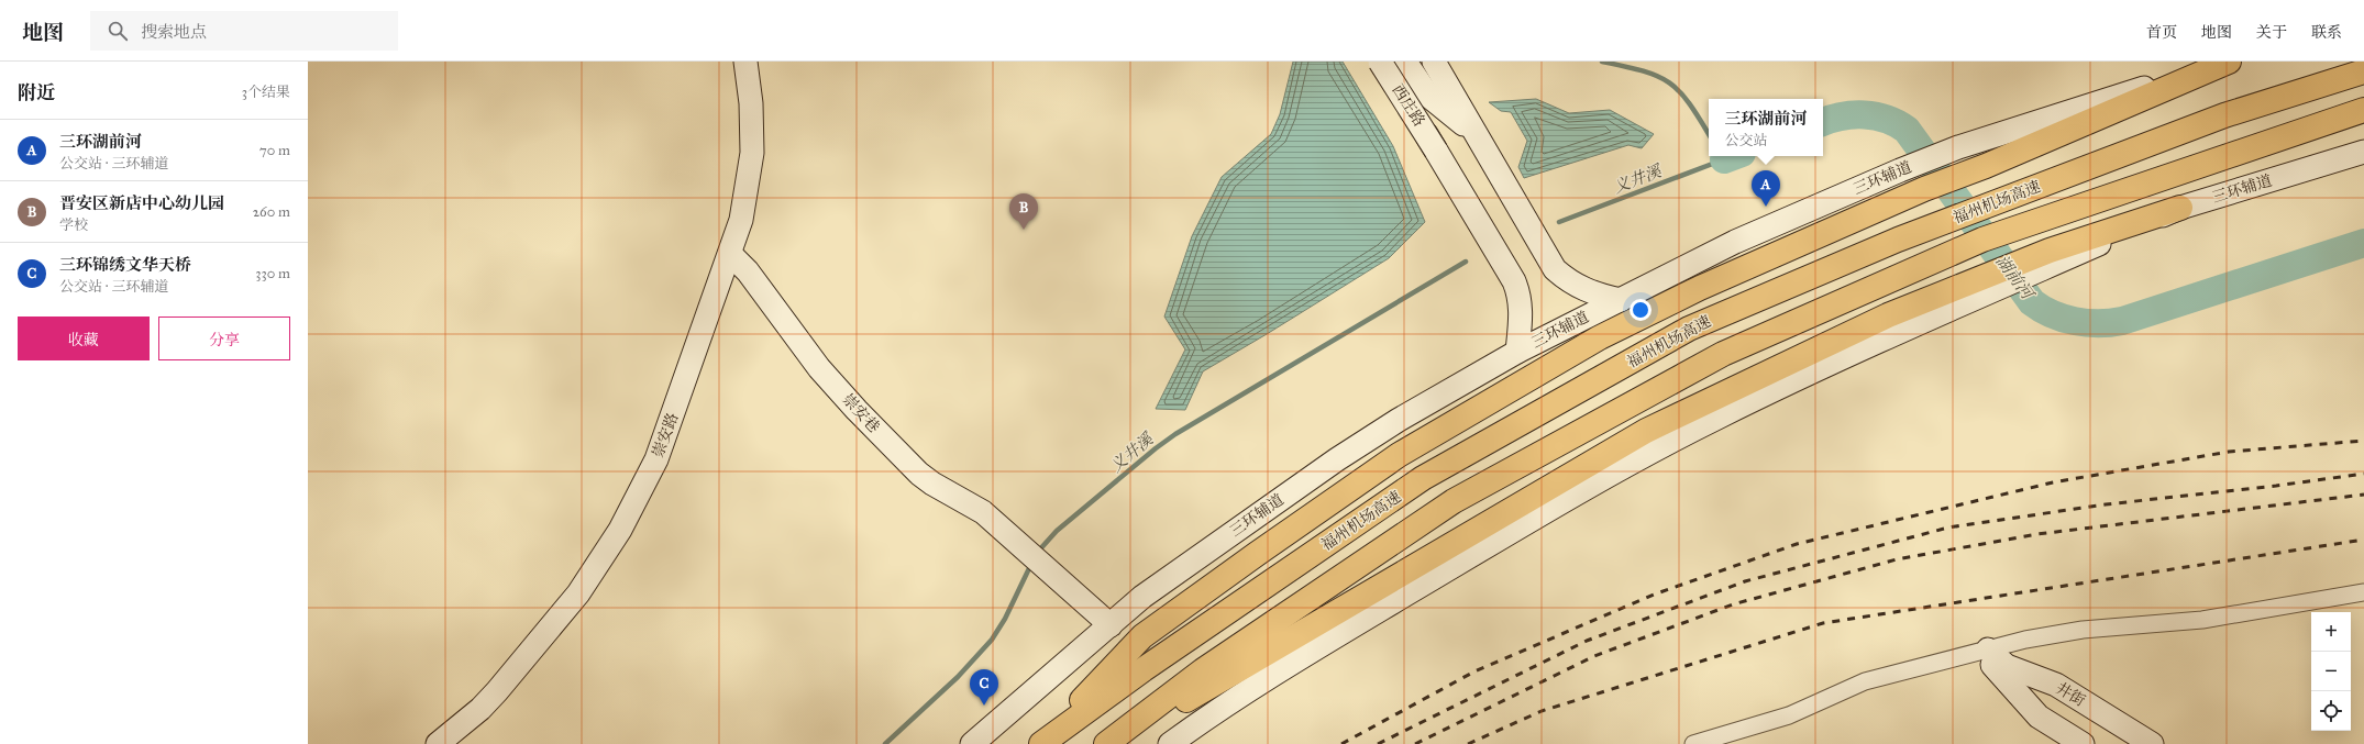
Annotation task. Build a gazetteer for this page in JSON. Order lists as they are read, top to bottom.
{
  "streets": {
    "highway": ["福州机场高速"],
    "main road": [
      "西庄路",
      "三环辅道",
      "崇安巷",
      "崇安路",
      "井街"
    ]
  },
  "crossings": [
    ["西庄路", "三环辅道"],
    ["三环辅道", "崇安巷"],
    ["崇安巷", "崇安路"]
  ],
  "water": ["义井溪", "湖前河"],
  "page": {
    "header": "地图",
    "search": "搜索地点",
    "nav": [
      "首页",
      "地图",
      "关于",
      "联系"
    ],
    "heading": ["附近", "3个结果"],
    "popup": ["三环湖前河", "公交站"],
    "list": [
      {
        "mark": "A",
        "name": "三环湖前河",
        "note": "公交站 · 三环辅道",
        "value": "70 m"
      },
      {
        "mark": "B",
        "name": "晋安区新店中心幼儿园",
        "note": "学校",
        "value": "260 m"
      },
      {
        "mark": "C",
        "name": "三环锦绣文华天桥",
        "note": "公交站 · 三环辅道",
        "value": "330 m"
      }
    ],
    "pins": ["A", "B", "C"],
    "buttons": ["收藏", "分享"],
    "map_buttons": ["+", "−"]
  }
}
